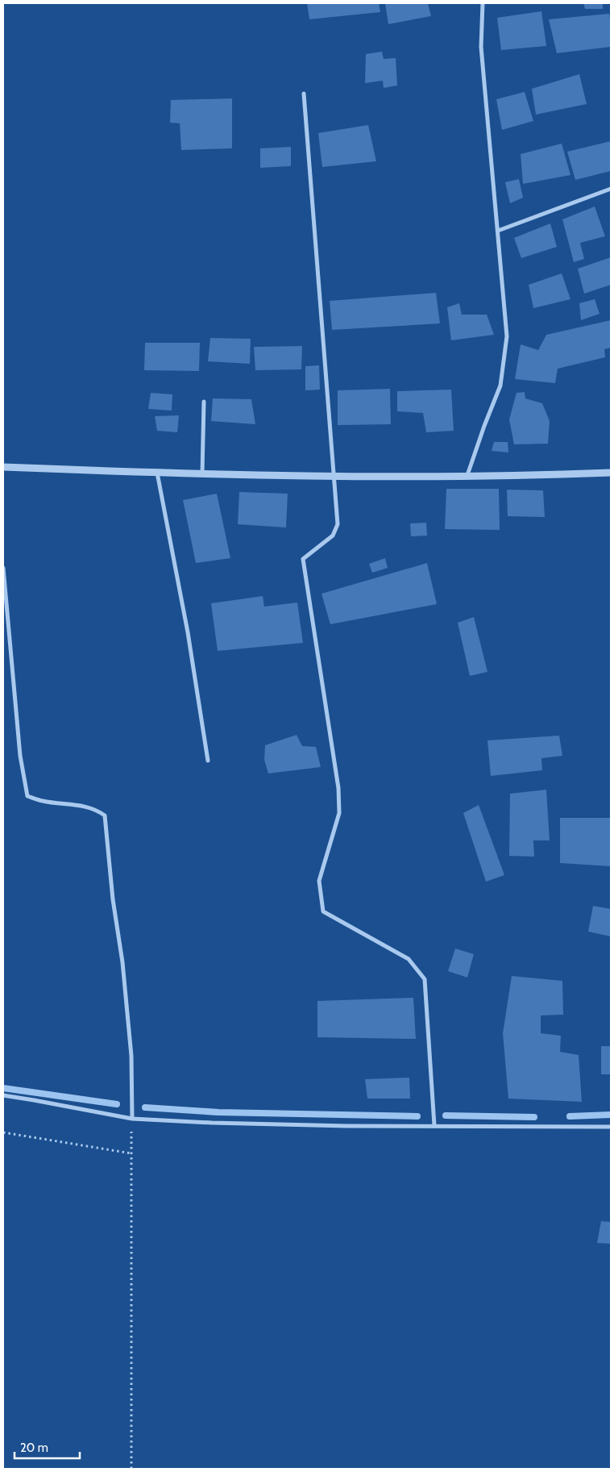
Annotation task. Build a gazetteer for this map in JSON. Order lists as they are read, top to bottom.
{
  "scale_bar": "20 m"
}
